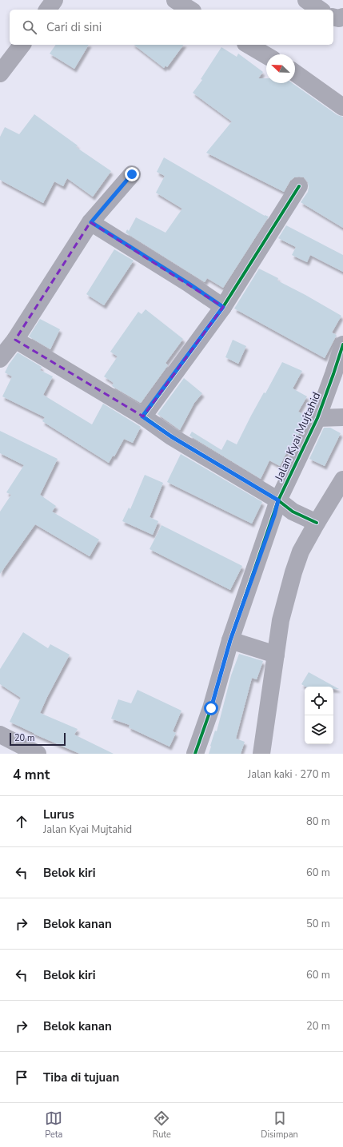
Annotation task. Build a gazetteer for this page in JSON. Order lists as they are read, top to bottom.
{
  "streets": {
    "street": ["Jalan Kyai Mujtahid"]
  },
  "scale_bar": "20 m",
  "north": "top left",
  "page": {
    "search": "Cari di sini",
    "scale": "20 m",
    "heading": ["4 mnt", "Jalan kaki · 270 m"],
    "list": [
      ["Lurus", "Jalan Kyai Mujtahid", "80 m"],
      ["Belok kiri", "60 m"],
      ["Belok kanan", "50 m"],
      ["Belok kiri", "60 m"],
      ["Belok kanan", "20 m"],
      "Tiba di tujuan"
    ],
    "nav": ["Peta", "Rute", "Disimpan"]
  }
}
